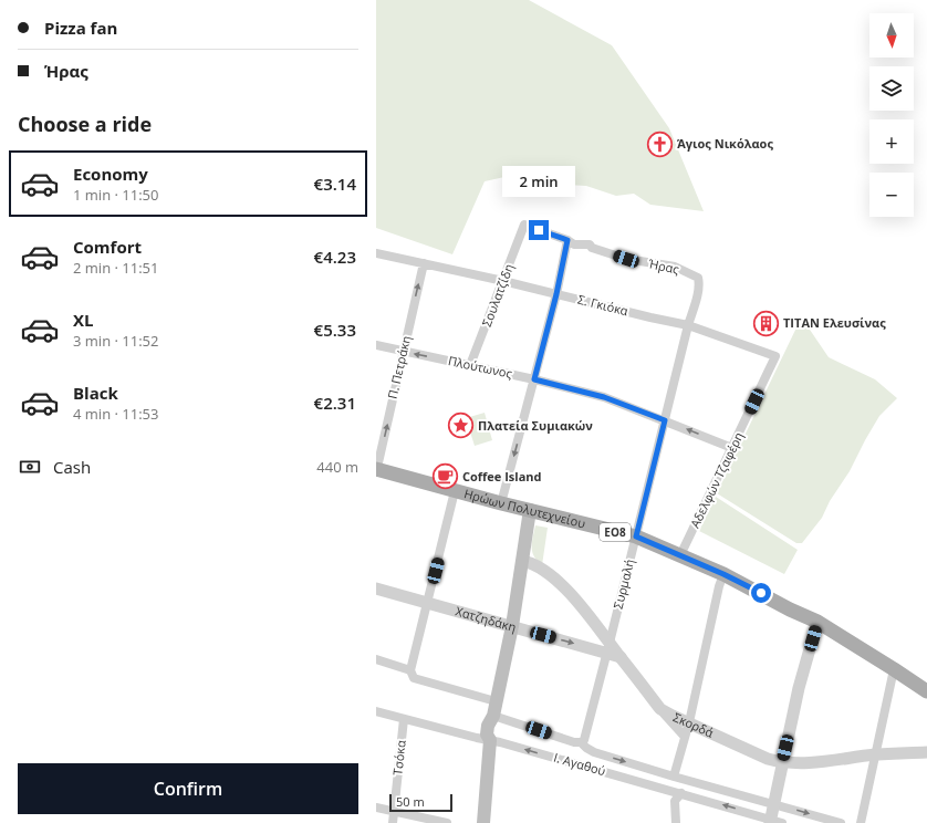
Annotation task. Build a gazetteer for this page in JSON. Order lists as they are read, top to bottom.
{
  "streets": {
    "main road": ["Ηρώων Πολυτεχνείου", "ΕΟ8"],
    "street": [
      "Ήρας",
      "Σουλατζίδη",
      "Σ. Γκιόκα",
      "Π. Πετράκη",
      "Πλούτωνος",
      "Αδελφών Τζαφέρη",
      "Συρμαλή",
      "Χατζηδάκη",
      "Σκορδά",
      "Τσόκα",
      "Ι. Αγαθού"
    ]
  },
  "crossings": [
    ["Ήρας", "Σουλατζίδη"],
    ["Ήρας", "Συρμαλή"],
    ["Σουλατζίδη", "Σ. Γκιόκα"],
    ["Σουλατζίδη", "Πλούτωνος"],
    ["Σ. Γκιόκα", "Π. Πετράκη"],
    ["Σ. Γκιόκα", "Αδελφών Τζαφέρη"],
    ["Σ. Γκιόκα", "Συρμαλή"],
    ["Π. Πετράκη", "Πλούτωνος"],
    ["Π. Πετράκη", "Ηρώων Πολυτεχνείου"],
    ["Πλούτωνος", "Αδελφών Τζαφέρη"],
    ["Πλούτωνος", "Συρμαλή"],
    ["Αδελφών Τζαφέρη", "Ηρώων Πολυτεχνείου"],
    ["Ηρώων Πολυτεχνείου", "Συρμαλή"],
    ["Συρμαλή", "Χατζηδάκη"],
    ["Συρμαλή", "Σκορδά"],
    ["Χατζηδάκη", "Σκορδά"],
    ["Τσόκα", "Ι. Αγαθού"]
  ],
  "one_way": ["Π. Πετράκη", "Πλούτωνος"],
  "places": {
    "church": ["Άγιος Νικόλαος"],
    "building": ["TITAN Ελευσίνας"],
    "place": ["Πλατεία Συμιακών"],
    "cafe": ["Coffee Island"]
  },
  "scale_bar": "50 m",
  "north": "bottom",
  "page": {
    "banner": ["Pizza fan", "Ήρας"],
    "map_buttons": ["+", "−"],
    "heading": "Choose a ride",
    "list": [
      {
        "name": "Economy",
        "note": "1 min · 11:50",
        "value": "€3.14"
      },
      {
        "name": "Comfort",
        "note": "2 min · 11:51",
        "value": "€4.23"
      },
      {
        "name": "XL",
        "note": "3 min · 11:52",
        "value": "€5.33"
      },
      {
        "name": "Black",
        "note": "4 min · 11:53",
        "value": "€2.31"
      }
    ],
    "bubble": "2 min",
    "pay": ["Cash", "440 m"],
    "buttons": "Confirm",
    "scale": "50 m"
  }
}
